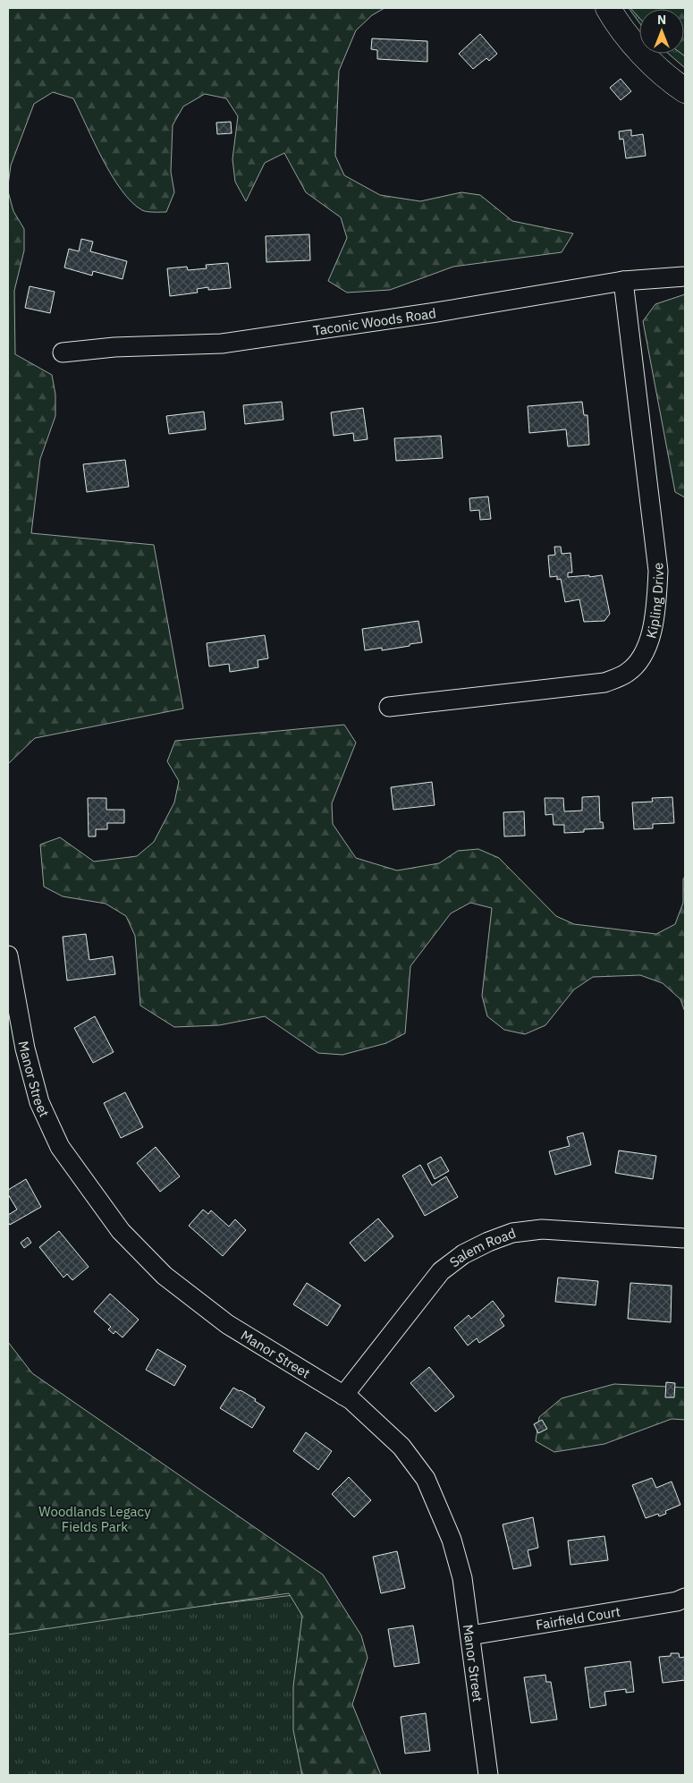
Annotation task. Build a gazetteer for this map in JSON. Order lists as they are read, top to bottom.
{
  "streets": {
    "street": [
      "Taconic Woods Road",
      "Kipling Drive",
      "Manor Street",
      "Salem Road",
      "Fairfield Court"
    ]
  },
  "crossings": [
    ["Taconic Woods Road", "Kipling Drive"],
    ["Manor Street", "Salem Road"],
    ["Manor Street", "Fairfield Court"]
  ],
  "parks": ["Woodlands Legacy Fields Park"],
  "north": "top"
}
